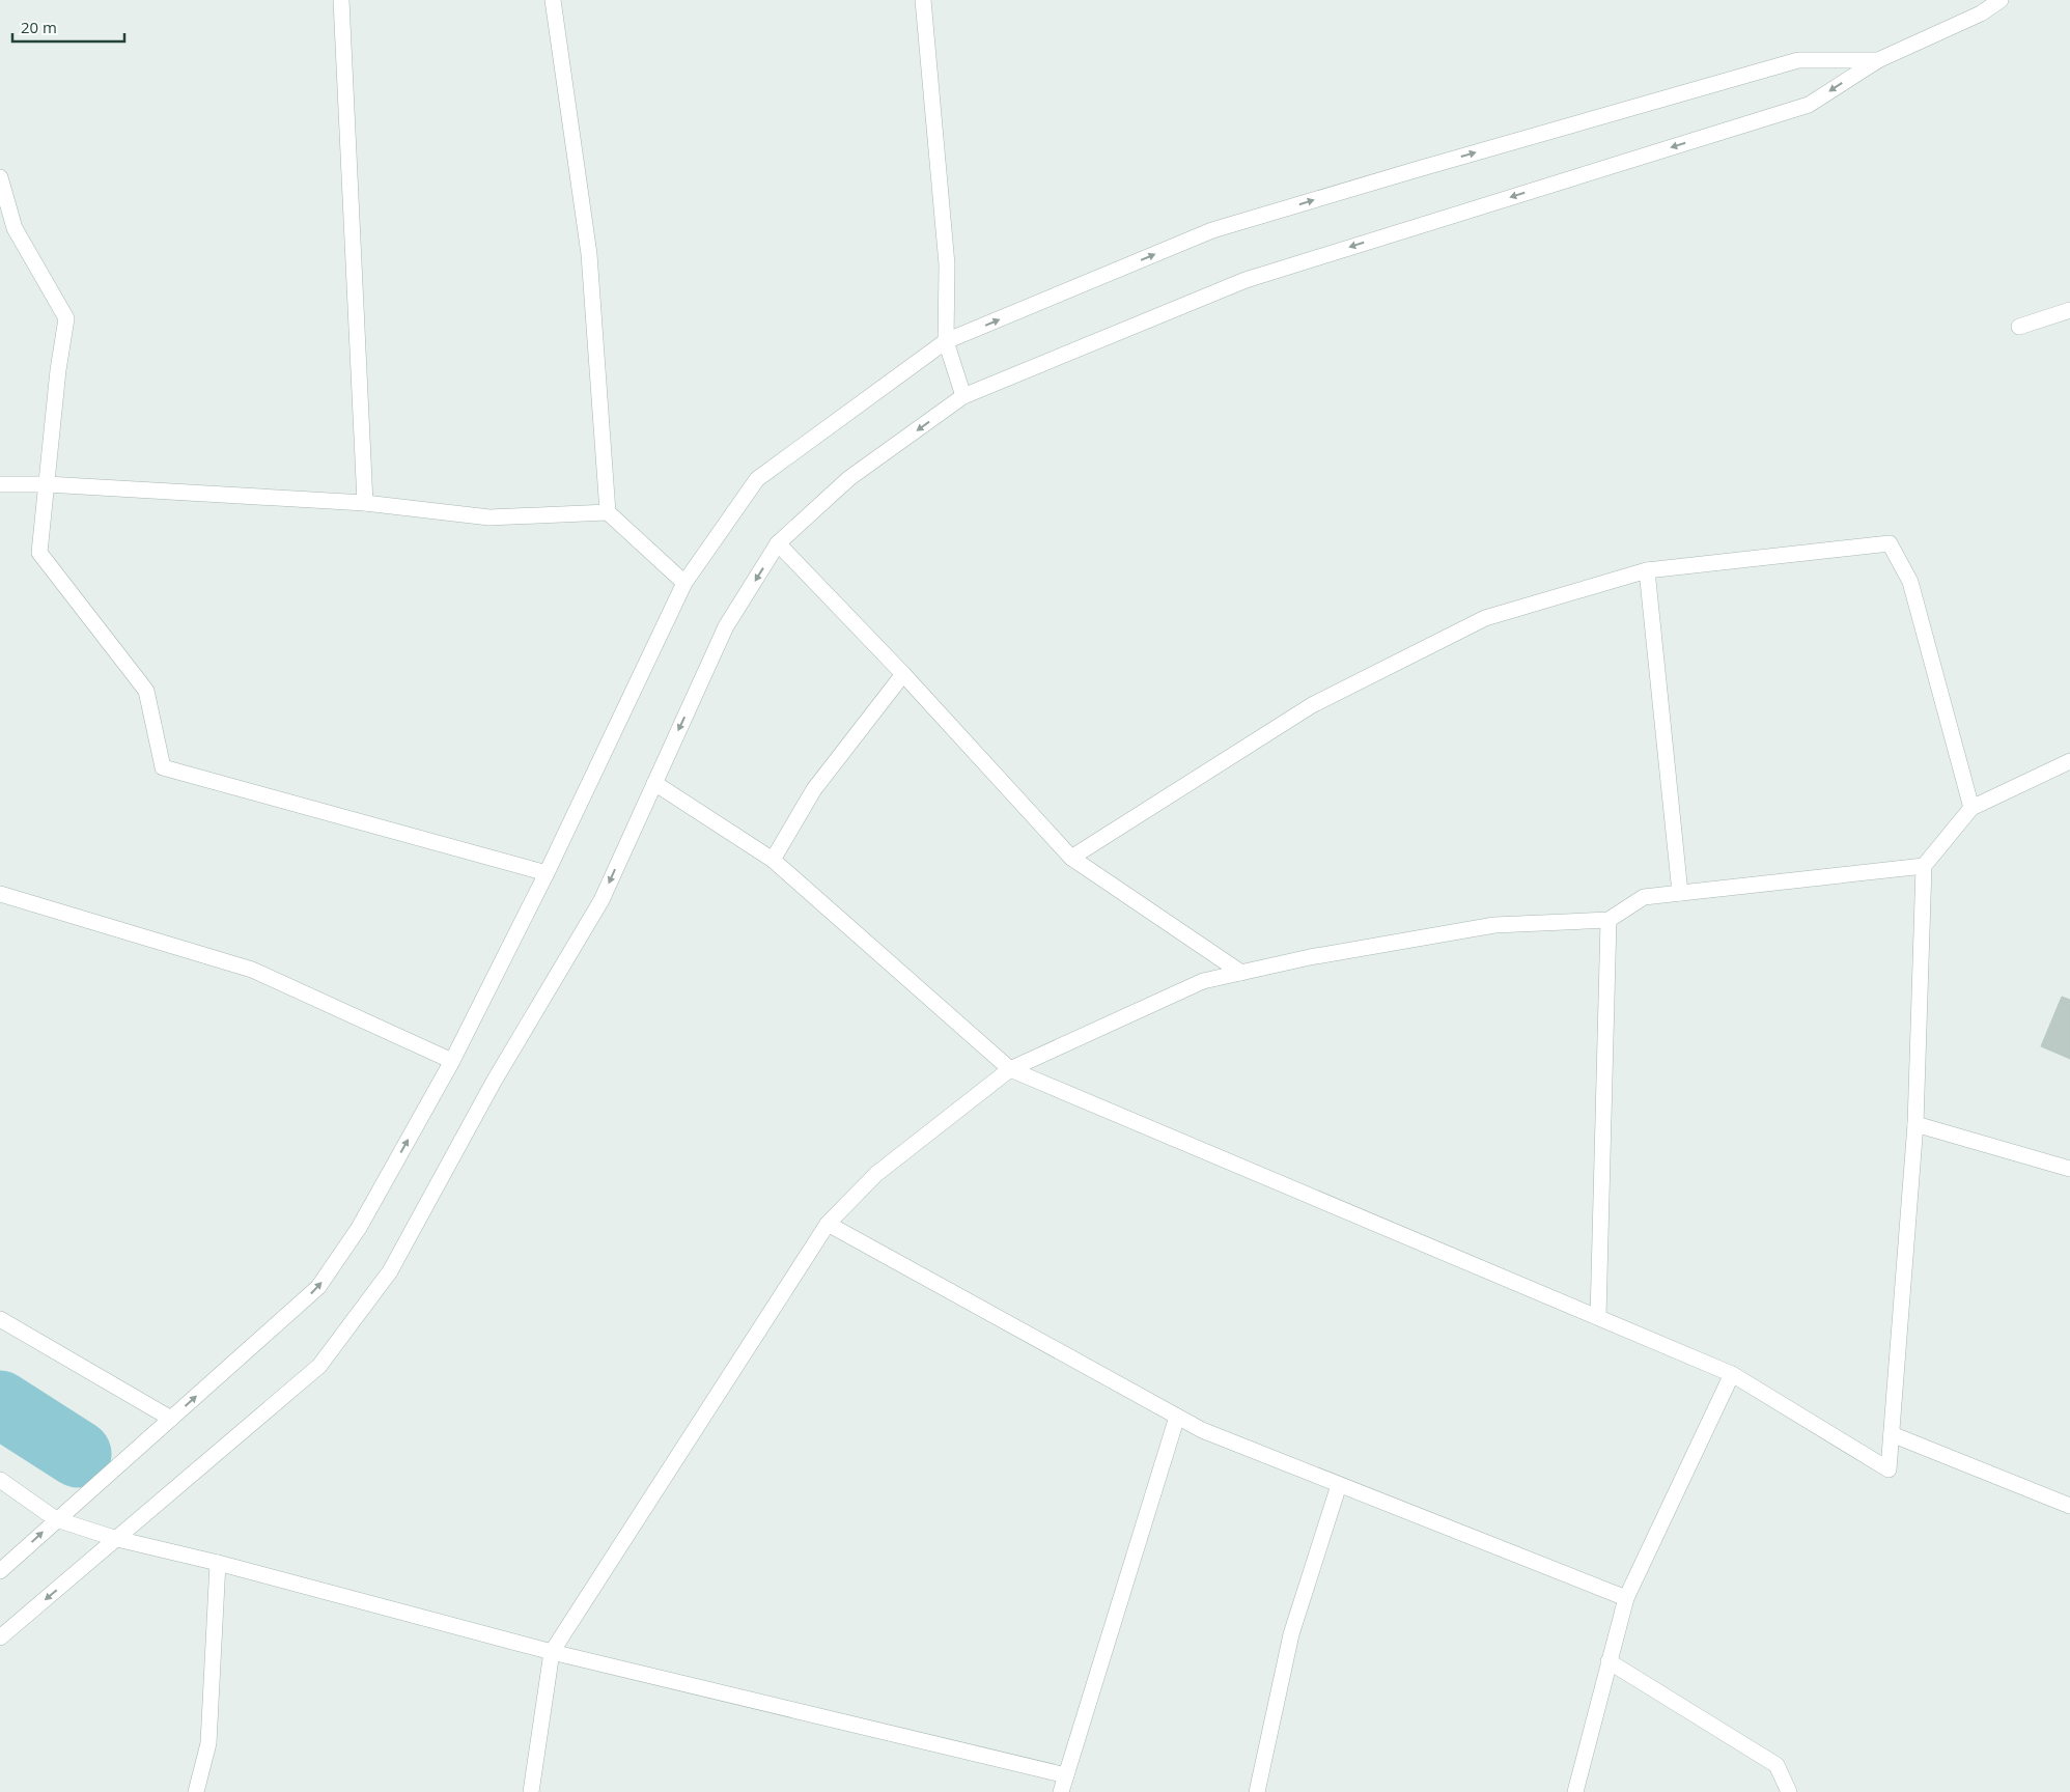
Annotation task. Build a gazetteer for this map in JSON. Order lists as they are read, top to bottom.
{
  "scale_bar": "20 m"
}
